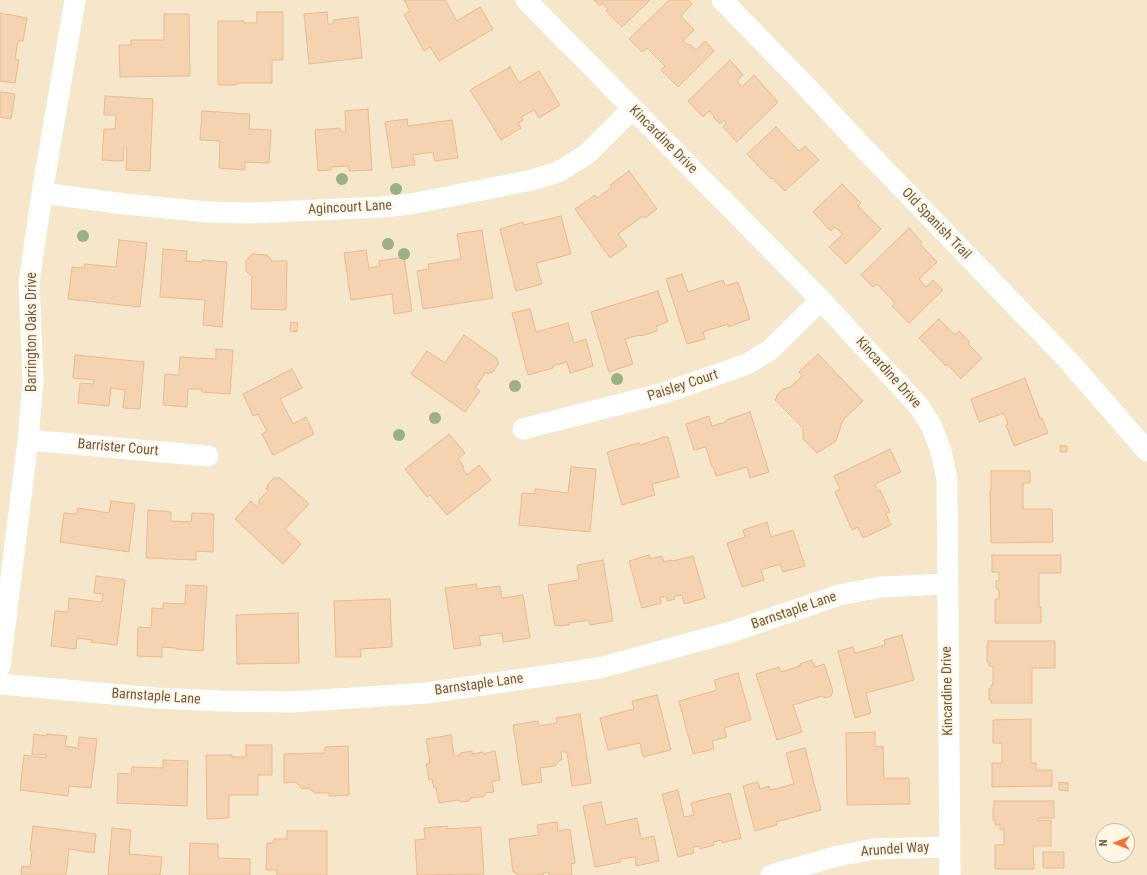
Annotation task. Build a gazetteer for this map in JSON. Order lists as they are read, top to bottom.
{
  "streets": {
    "street": [
      "Kincardine Drive",
      "Agincourt Lane",
      "Old Spanish Trail",
      "Barrington Oaks Drive",
      "Paisley Court",
      "Barrister Court",
      "Barnstaple Lane",
      "Arundel Way"
    ]
  },
  "crossings": [
    ["Kincardine Drive", "Agincourt Lane"],
    ["Kincardine Drive", "Paisley Court"],
    ["Kincardine Drive", "Barnstaple Lane"],
    ["Kincardine Drive", "Arundel Way"],
    ["Agincourt Lane", "Barrington Oaks Drive"],
    ["Barrington Oaks Drive", "Barrister Court"]
  ],
  "north": "left"
}
